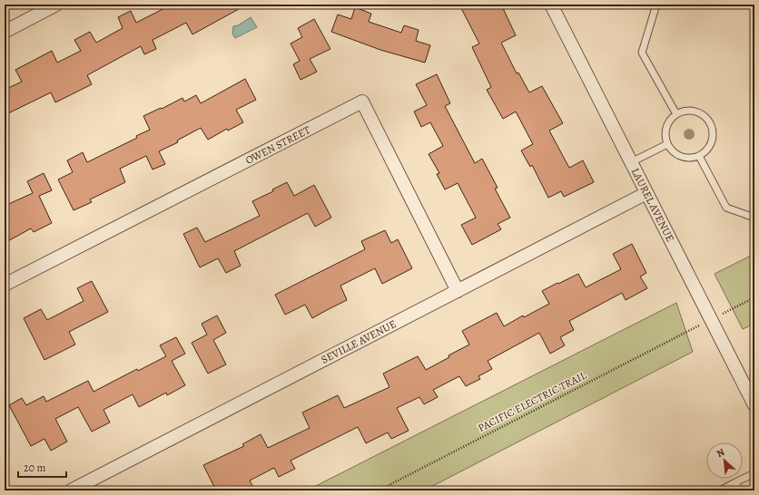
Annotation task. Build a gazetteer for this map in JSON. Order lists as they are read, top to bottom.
{
  "streets": {
    "street": ["OWEN STREET", "LAUREL AVENUE", "SEVILLE AVENUE"],
    "path": ["PACIFIC ELECTRIC TRAIL"]
  },
  "crossings": [
    ["OWEN STREET", "SEVILLE AVENUE"],
    ["LAUREL AVENUE", "SEVILLE AVENUE"]
  ],
  "scale_bar": "20 m",
  "north": "top left"
}
